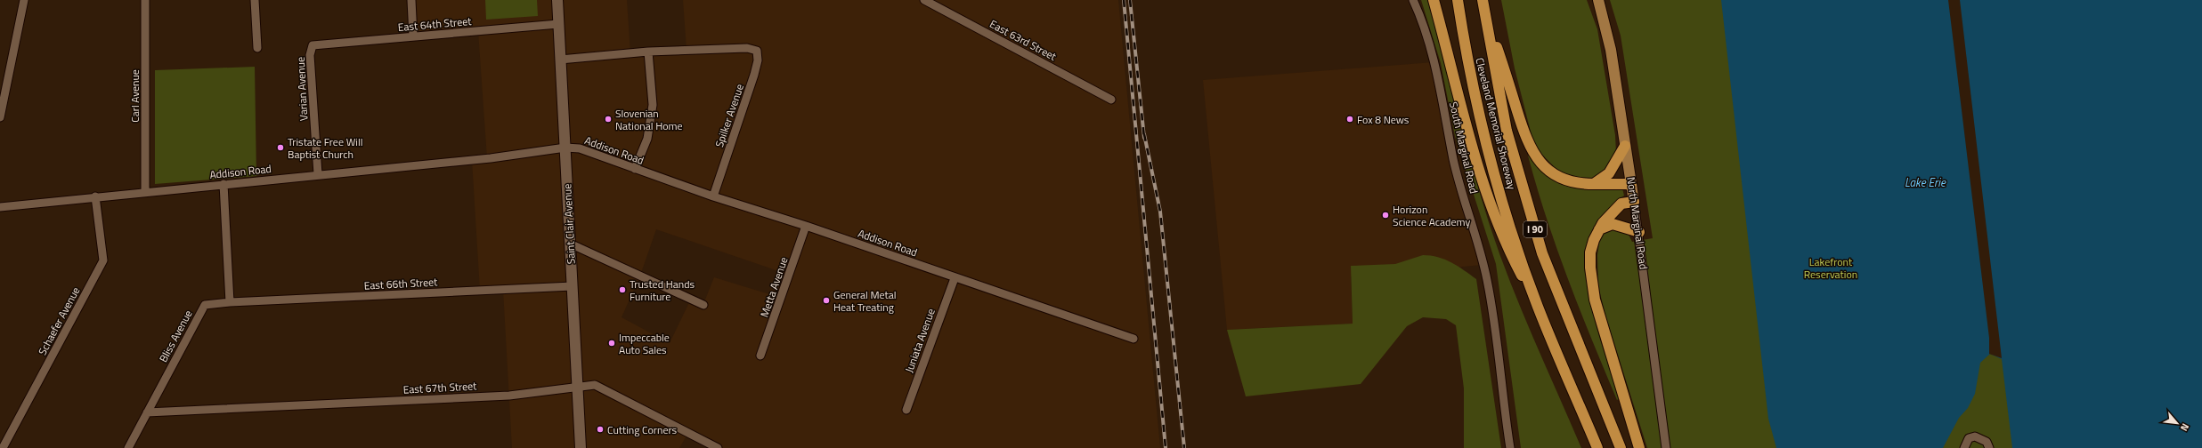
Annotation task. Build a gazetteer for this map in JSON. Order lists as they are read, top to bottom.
{
  "streets": {
    "highway": ["Cleveland Memorial Shoreway", "I 90"],
    "main road": ["North Marginal Road", "Saint Clair Avenue"],
    "street": [
      "East 64th Street",
      "East 63rd Street",
      "Varian Avenue",
      "Carl Avenue",
      "Spilker Avenue",
      "South Marginal Road",
      "Addison Road",
      "East 66th Street",
      "Metta Avenue",
      "Schaefer Avenue",
      "Bliss Avenue",
      "Juniata Avenue",
      "East 67th Street"
    ]
  },
  "crossings": [
    ["East 64th Street", "Varian Avenue"],
    ["East 64th Street", "Saint Clair Avenue"],
    ["Varian Avenue", "Addison Road"],
    ["Carl Avenue", "Addison Road"],
    ["Spilker Avenue", "Addison Road"],
    ["Addison Road", "Saint Clair Avenue"],
    ["Addison Road", "Metta Avenue"],
    ["Addison Road", "Schaefer Avenue"],
    ["Addison Road", "Juniata Avenue"],
    ["Saint Clair Avenue", "East 66th Street"],
    ["Saint Clair Avenue", "East 67th Street"],
    ["East 66th Street", "Bliss Avenue"],
    ["Bliss Avenue", "East 67th Street"]
  ],
  "water": ["Lake Erie"],
  "parks": ["Lakefront Reservation"],
  "places": [
    "Slovenian National Home",
    "Fox 8 News",
    "Tristate Free Will Baptist Church",
    "Horizon Science Academy",
    "Trusted Hands Furniture",
    "General Metal Heat Treating",
    "Impeccable Auto Sales",
    "Cutting Corners"
  ],
  "north": "bottom right"
}
